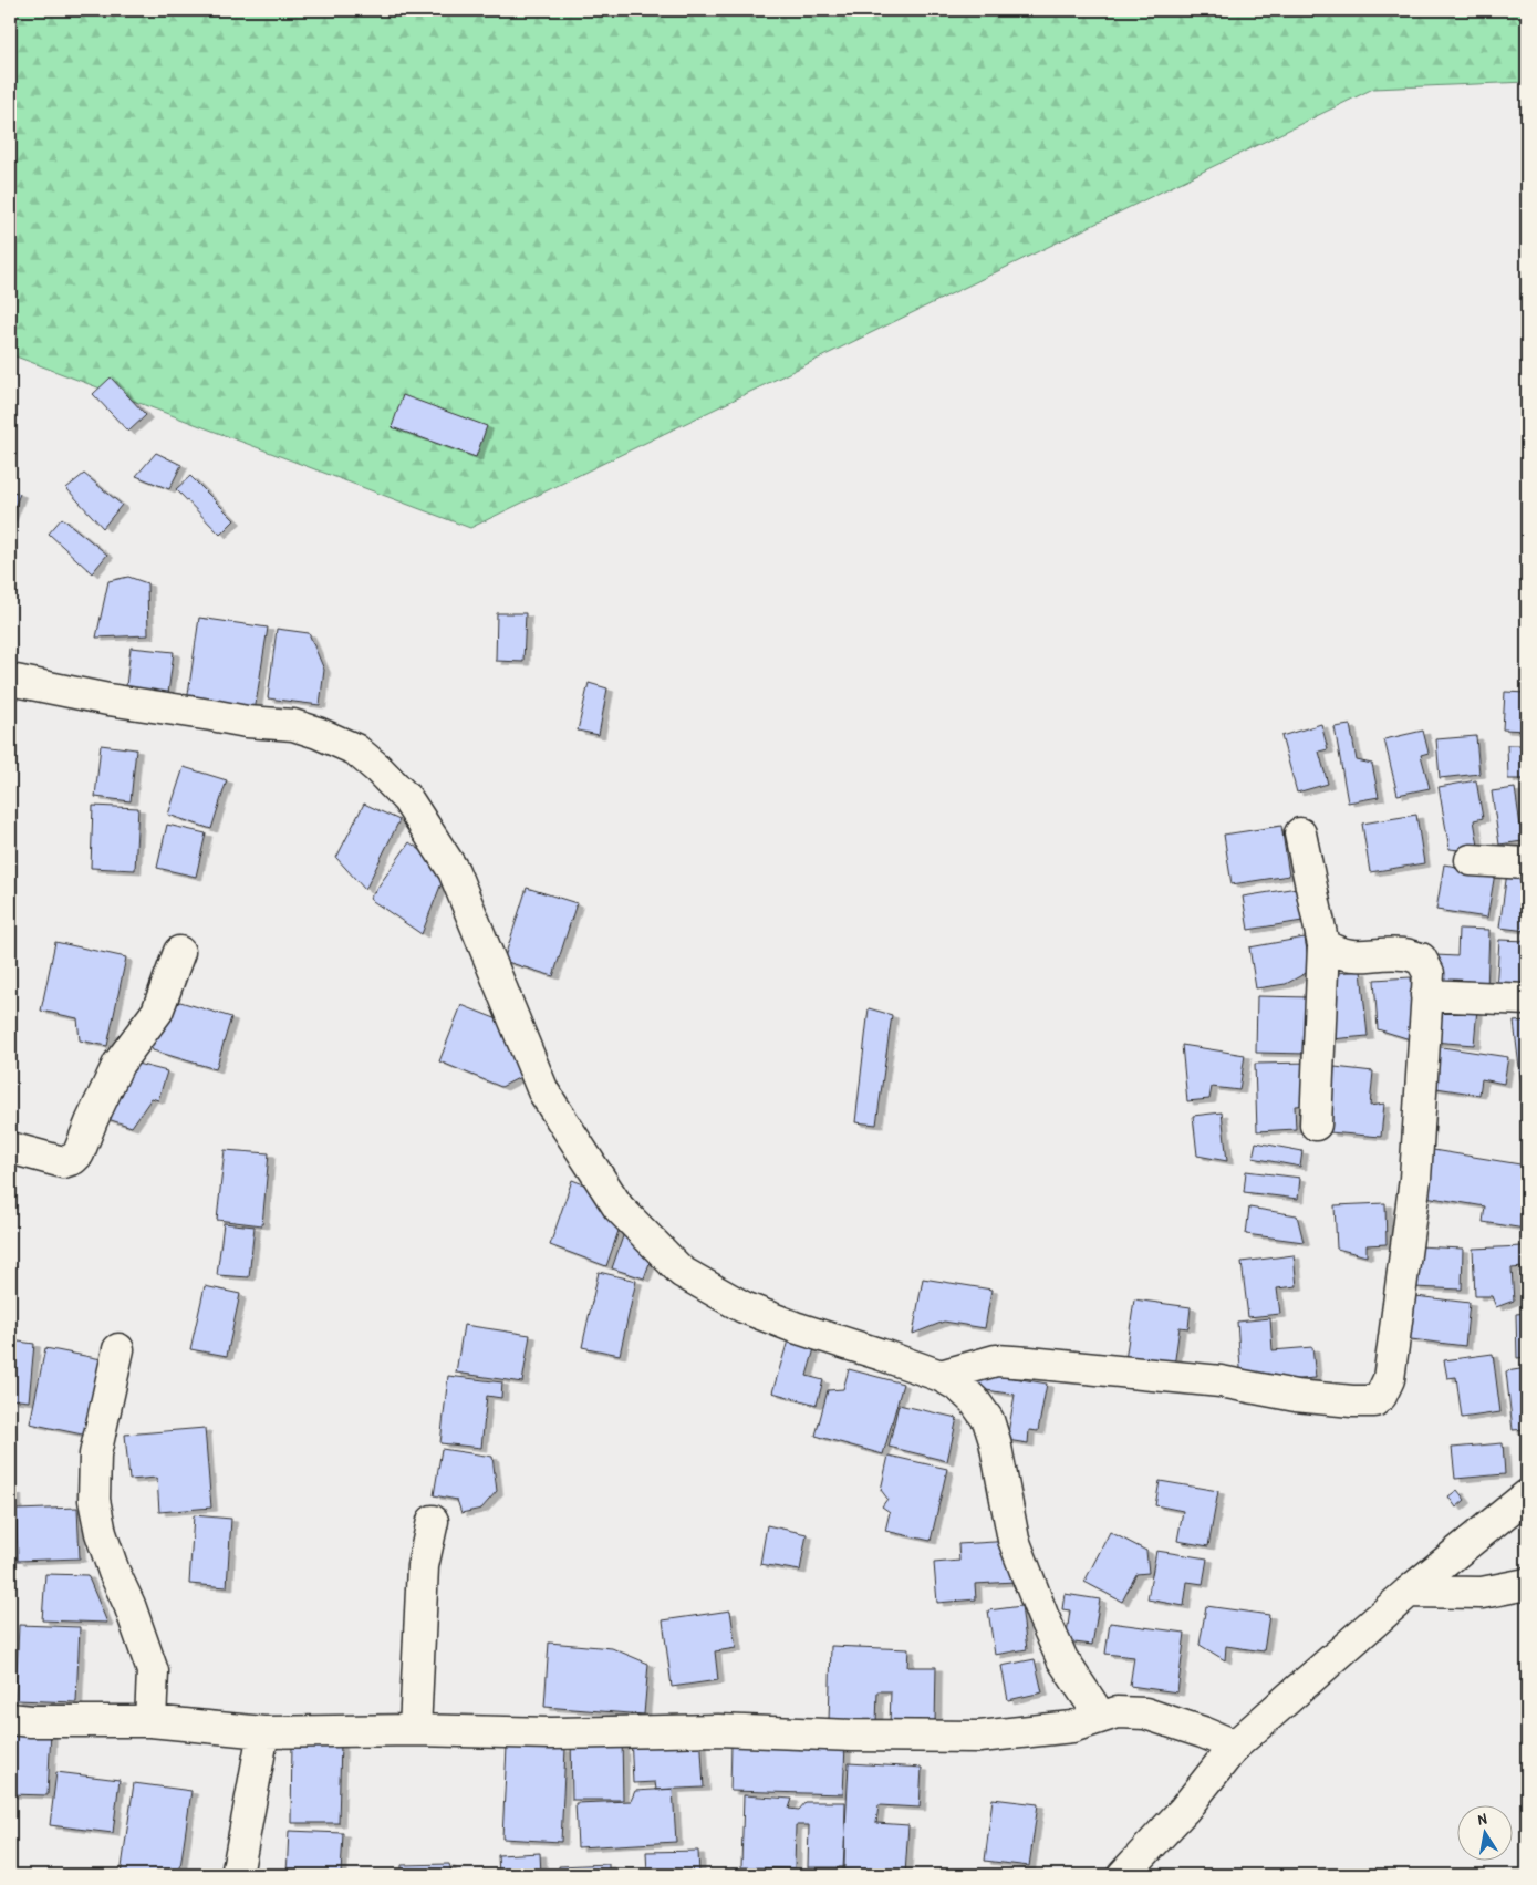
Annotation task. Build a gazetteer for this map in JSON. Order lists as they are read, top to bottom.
{
  "north": "top"
}
